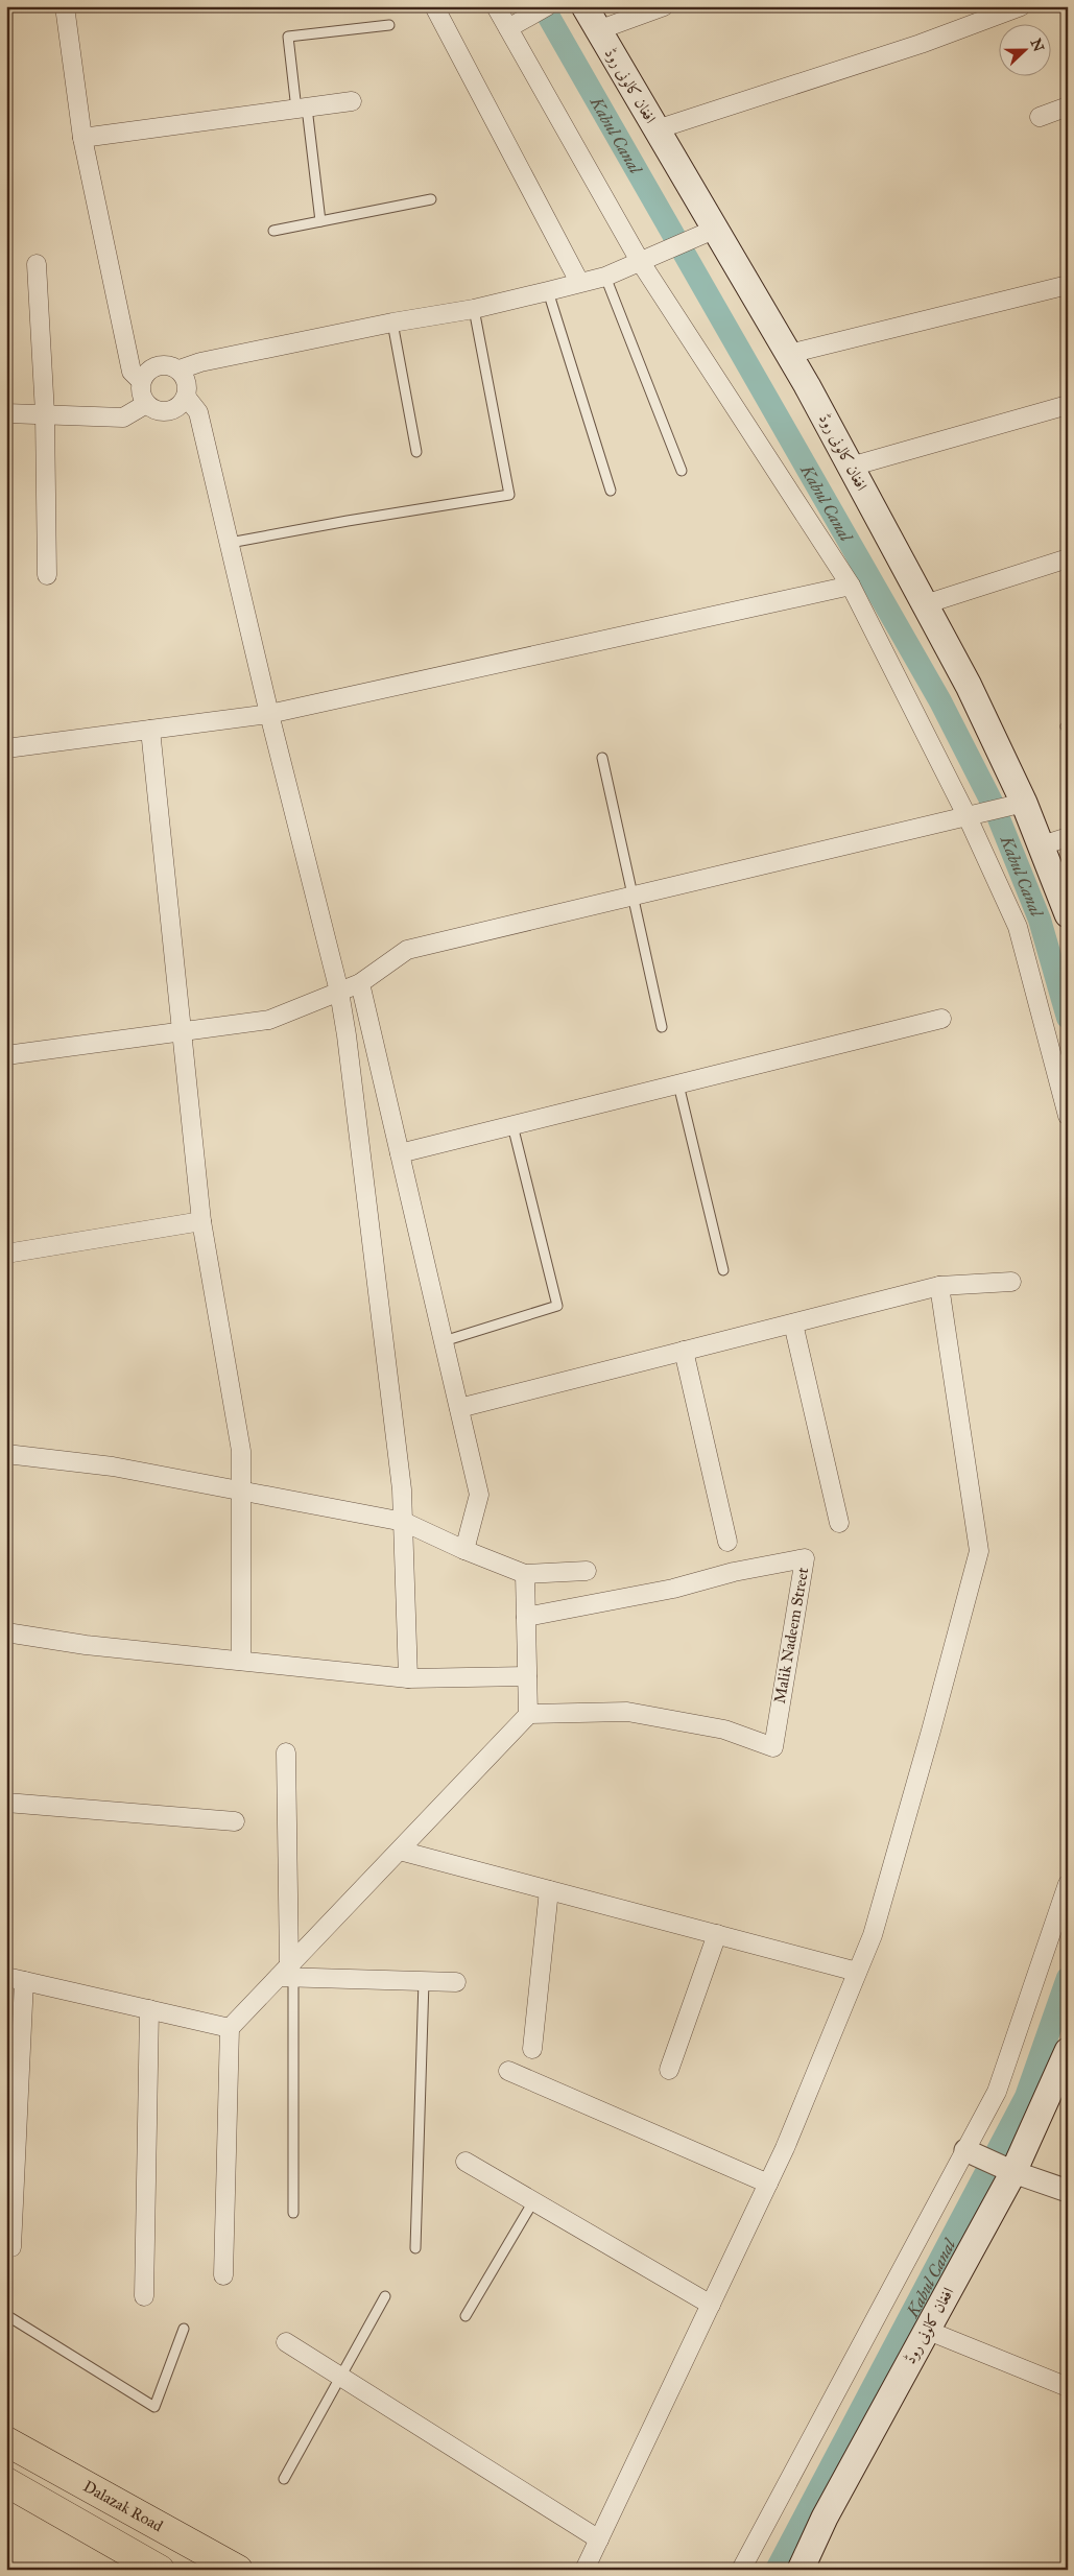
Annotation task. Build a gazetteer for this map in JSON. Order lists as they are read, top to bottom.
{
  "streets": {
    "main road": ["افغان کالونی روڈ", "Dalazak Road"],
    "street": ["Malik Nadeem Street"]
  },
  "water": ["Kabul Canal"],
  "north": "right"
}
